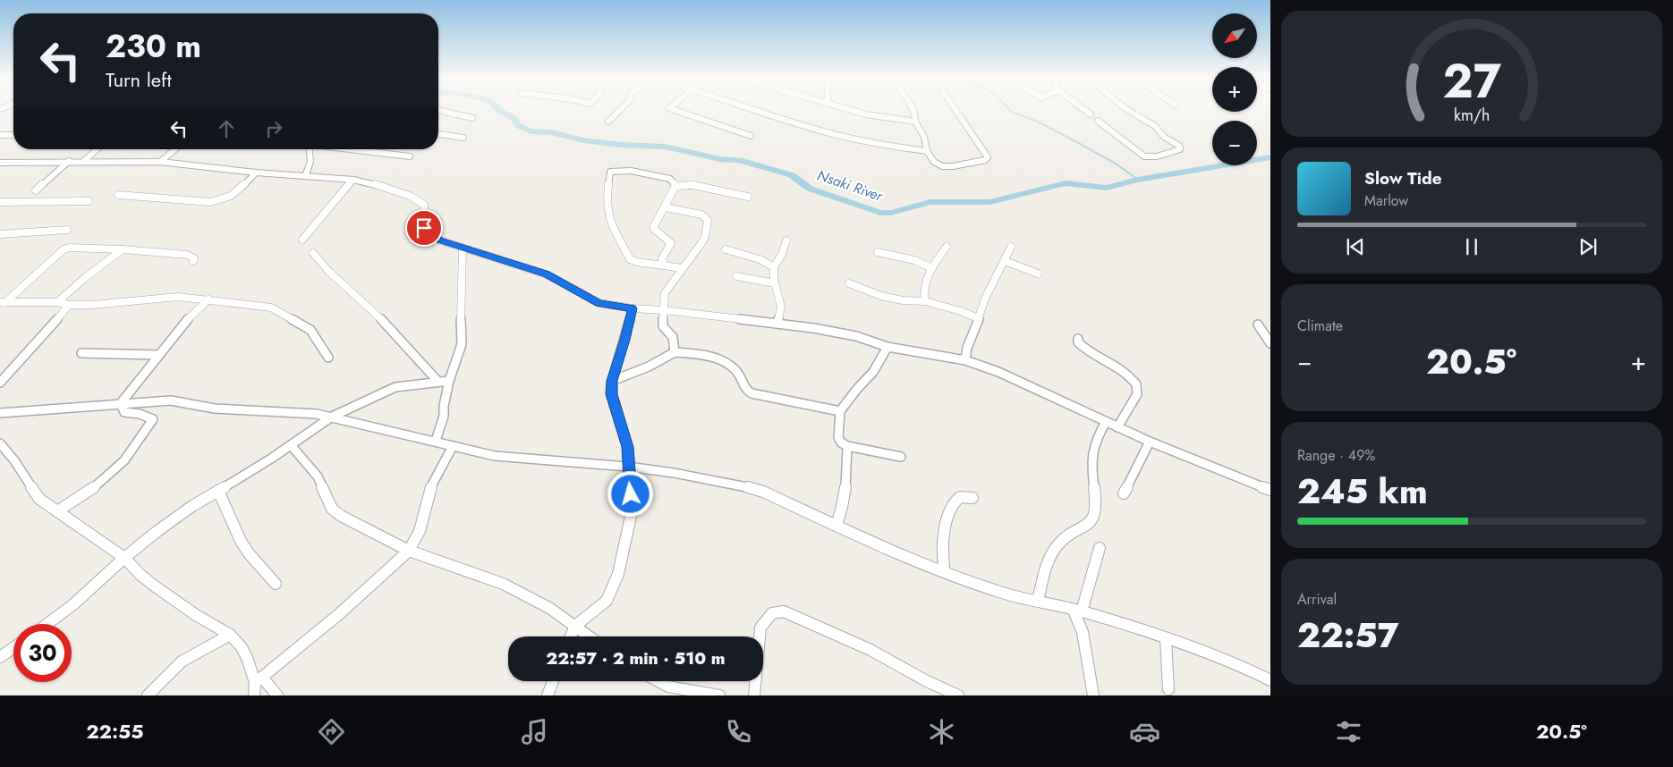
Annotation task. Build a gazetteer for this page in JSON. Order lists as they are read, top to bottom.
{
  "water": ["Nsaki River"],
  "north": "bottom left",
  "page": {
    "map_buttons": ["+", "−"],
    "turn": ["230 m", "Turn left"],
    "song": ["Slow Tide", "Marlow"],
    "tile": [
      "Climate",
      ["Range · 49%", "245 km"],
      ["Arrival", "22:57"]
    ],
    "heat": ["−", "20.5°", "+"],
    "limit": "30",
    "trip": "22:57 · 2 min · 510 m",
    "tabs": ["22:55", "20.5°"],
    "gauge": ["27", "km/h"]
  }
}
